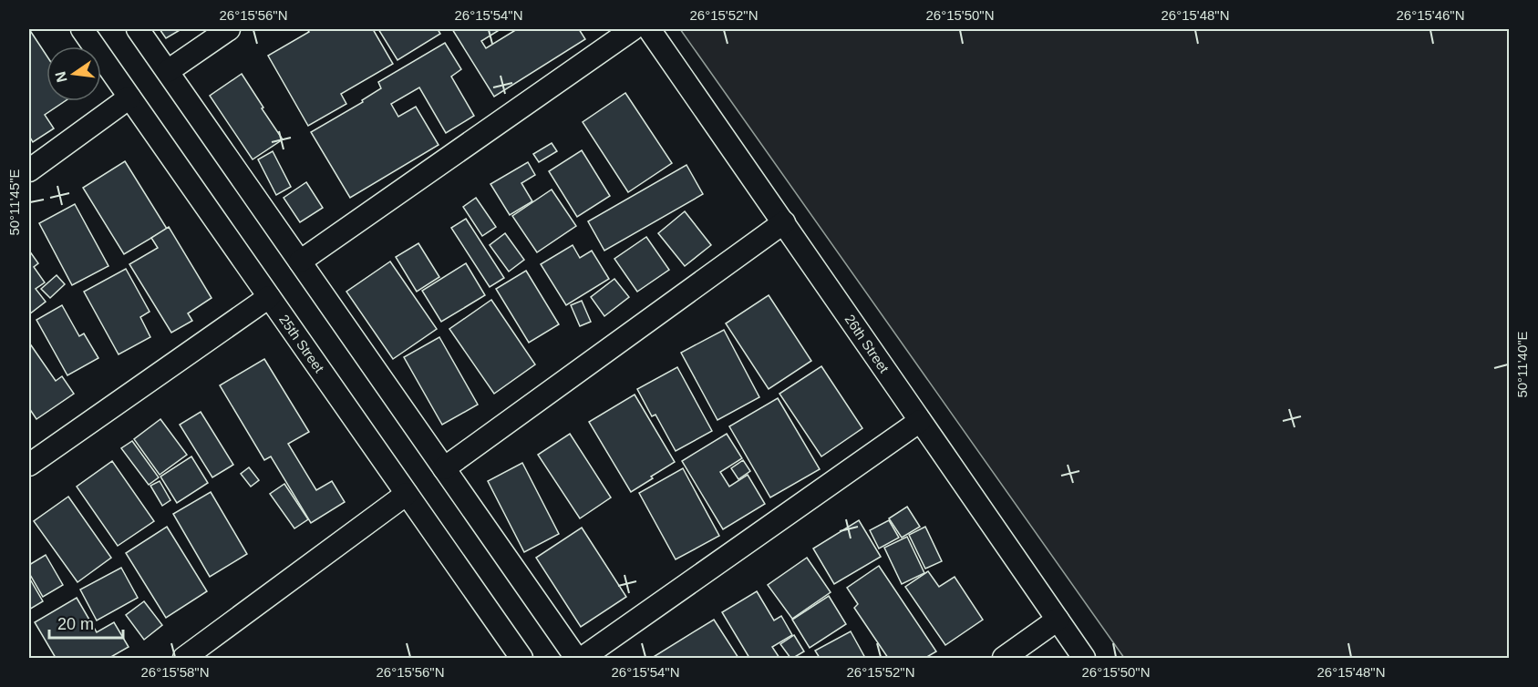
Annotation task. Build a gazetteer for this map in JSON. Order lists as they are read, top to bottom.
{
  "streets": {
    "street": ["25th Street", "26th Street"]
  },
  "scale_bar": "20 m",
  "north": "left",
  "coordinates": [
    "26°15'56\"N",
    "26°15'54\"N",
    "26°15'52\"N",
    "26°15'50\"N",
    "26°15'48\"N",
    "26°15'46\"N",
    "50°11'45\"E",
    "50°11'40\"E",
    "26°15'58\"N"
  ]
}
